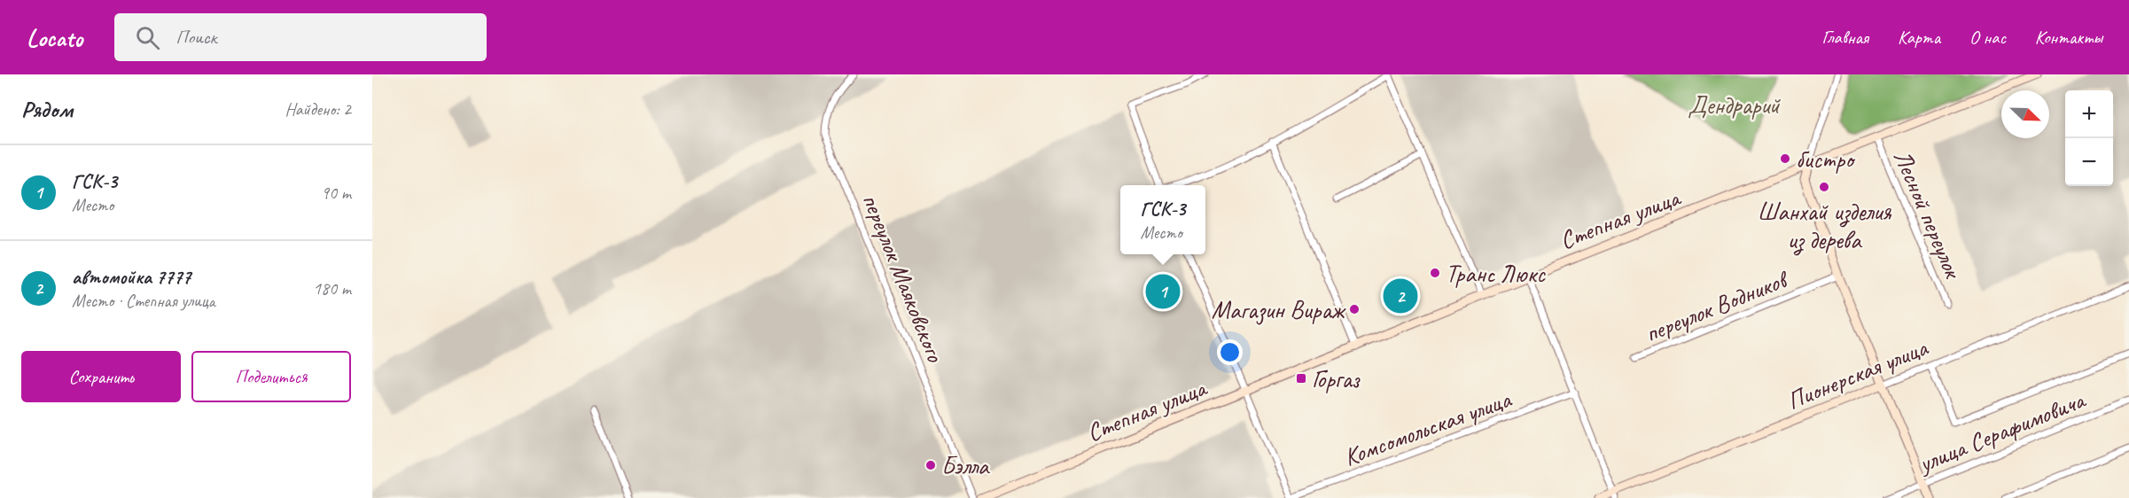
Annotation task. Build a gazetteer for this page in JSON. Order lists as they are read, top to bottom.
{
  "streets": {
    "main road": ["Степная улица", "Пионерская улица"],
    "street": [
      "Лесной переулок",
      "переулок Маяковского",
      "переулок Водников",
      "Комсомольская улица",
      "улица Серафимовича"
    ]
  },
  "crossings": [
    ["Лесной переулок", "Степная улица"]
  ],
  "parks": ["Дендрарий"],
  "places": {
    "other": [
      "бистро",
      "Шанхай изделия из дерева",
      "Транс Люкс",
      "Магазин Вираж",
      "Бэлла"
    ],
    "transit": ["Горгаз"]
  },
  "north": "bottom right",
  "page": {
    "header": "Locato",
    "search": "Поиск",
    "nav": [
      "Главная",
      "Карта",
      "О нас",
      "Контакты"
    ],
    "heading": ["Рядом", "Найдено: 2"],
    "map_buttons": ["+", "−"],
    "list": [
      {
        "mark": "1",
        "name": "ГСК-3",
        "note": "Место",
        "value": "90 m"
      },
      {
        "mark": "2",
        "name": "автомойка 7777",
        "note": "Место · Степная улица",
        "value": "180 m"
      }
    ],
    "popup": ["ГСК-3", "Место"],
    "pins": ["1", "2"],
    "buttons": ["Сохранить", "Поделиться"]
  }
}
